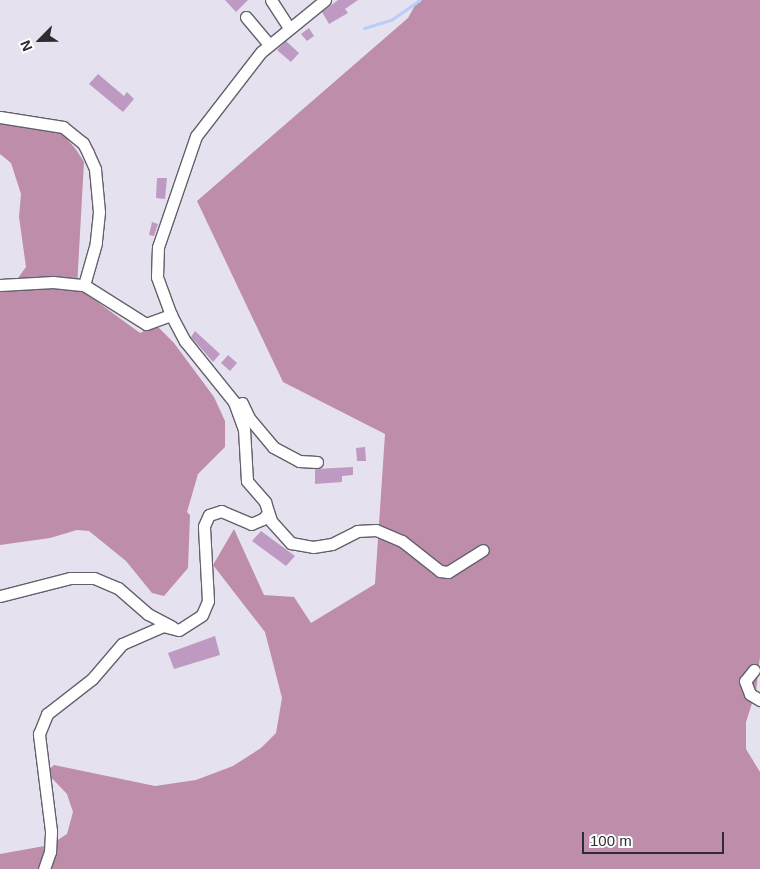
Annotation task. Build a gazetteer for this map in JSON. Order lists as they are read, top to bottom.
{
  "scale_bar": "100 m",
  "north": "bottom left"
}
